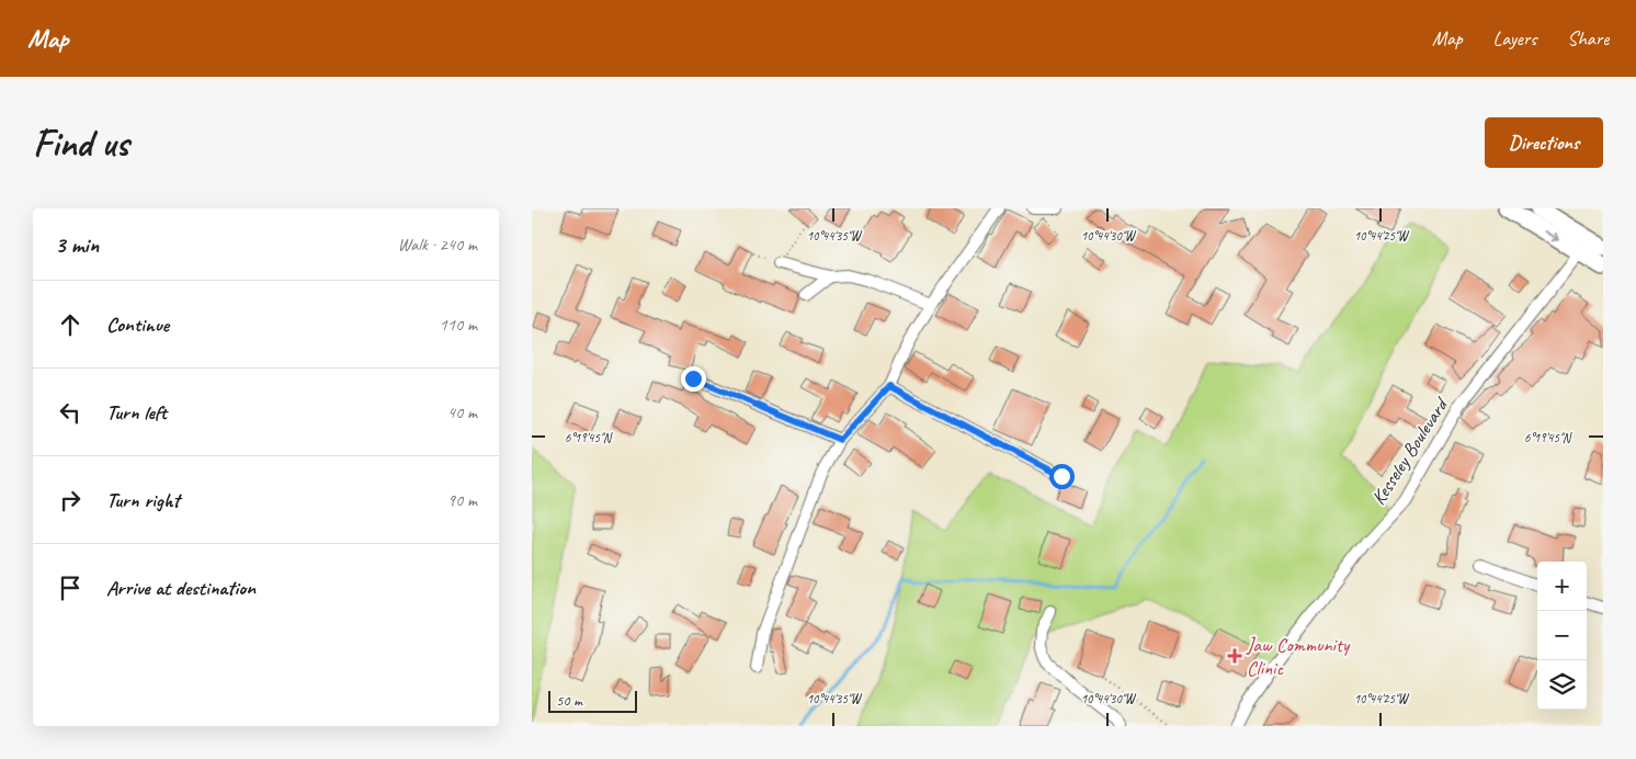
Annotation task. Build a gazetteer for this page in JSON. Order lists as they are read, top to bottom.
{
  "streets": {
    "street": ["Kesseley Boulevard"]
  },
  "places": {
    "health": ["Jaw Community Clinic"]
  },
  "scale_bar": "50 m",
  "page": {
    "header": "Map",
    "nav": ["Map", "Layers", "Share"],
    "buttons": "Directions",
    "title": "Find us",
    "heading": ["3 min", "Walk · 240 m"],
    "list": [
      ["Continue", "110 m"],
      ["Turn left", "40 m"],
      ["Turn right", "90 m"],
      "Arrive at destination"
    ],
    "map_buttons": ["+", "−"],
    "scale": "50 m"
  },
  "coordinates": [
    "10°44'35\"W",
    "10°44'30\"W",
    "10°44'25\"W",
    "6°19'45\"N"
  ]
}
